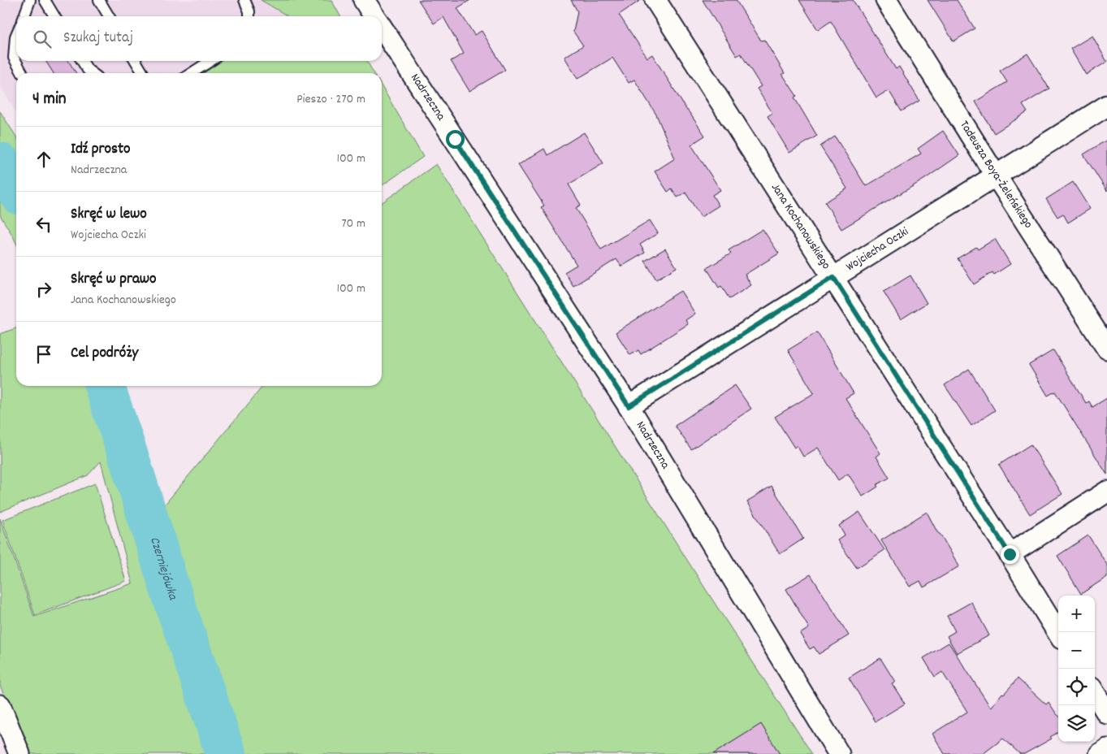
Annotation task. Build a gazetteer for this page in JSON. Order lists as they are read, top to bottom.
{
  "streets": {
    "street": [
      "Nadrzeczna",
      "Tadeusza Boya-Żeleńskiego",
      "Jana Kochanowskiego",
      "Wojciecha Oczki"
    ]
  },
  "crossings": [
    ["Nadrzeczna", "Wojciecha Oczki"],
    ["Tadeusza Boya-Żeleńskiego", "Wojciecha Oczki"],
    ["Jana Kochanowskiego", "Wojciecha Oczki"]
  ],
  "water": ["Czerniejówka"],
  "page": {
    "search": "Szukaj tutaj",
    "heading": ["4 min", "Pieszo · 270 m"],
    "list": [
      ["Idź prosto", "Nadrzeczna", "100 m"],
      ["Skręć w lewo", "Wojciecha Oczki", "70 m"],
      ["Skręć w prawo", "Jana Kochanowskiego", "100 m"],
      "Cel podróży"
    ],
    "map_buttons": ["+", "−"]
  }
}
